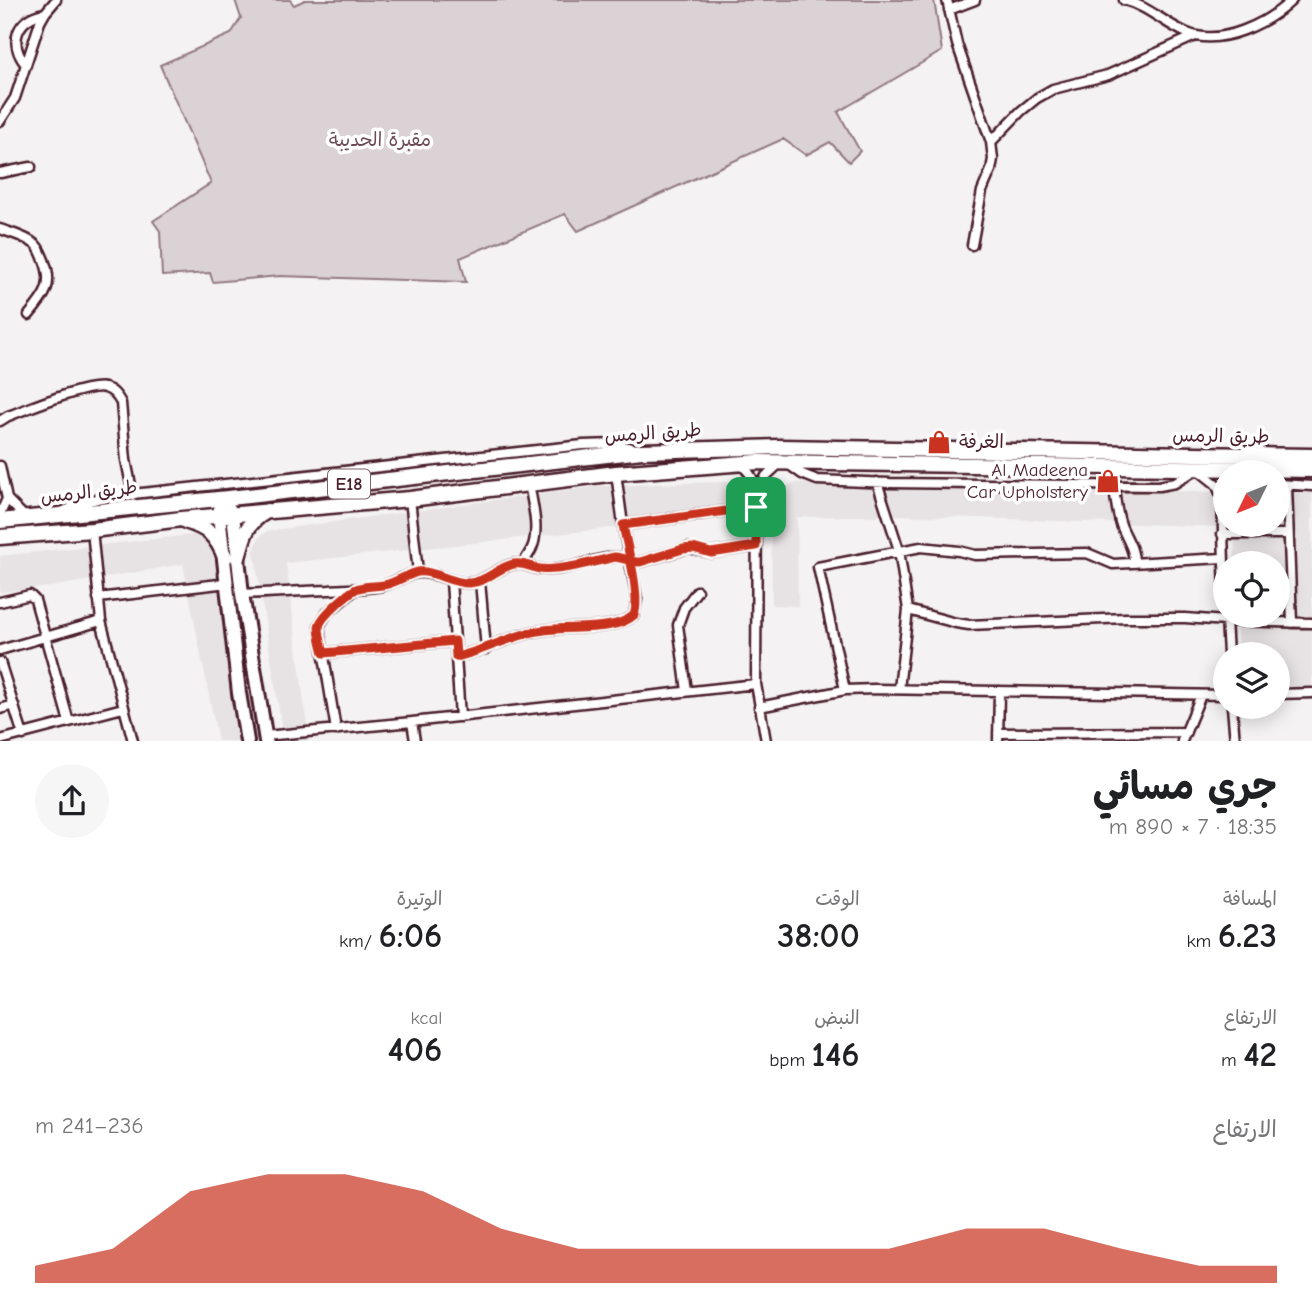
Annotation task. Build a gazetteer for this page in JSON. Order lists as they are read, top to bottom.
{
  "streets": {
    "highway": ["طريق الرمس", "E18"]
  },
  "parks": ["مقبرة الحديبة"],
  "places": {
    "shop": ["الغرفة", "Al Madeena Car Upholstery"]
  },
  "north": "bottom left",
  "page": {
    "heading": ["جري مسائي", "18:35 · 7 × 890 m"],
    "stats": [
      ["المسافة", "6.23 km"],
      ["الوقت", "38:00"],
      ["الوتيرة", "6:06 /km"],
      ["الارتفاع", "42 m"],
      ["النبض", "146 bpm"],
      ["kcal", "406"]
    ],
    "chart": ["الارتفاع", "236–241 m"]
  }
}
